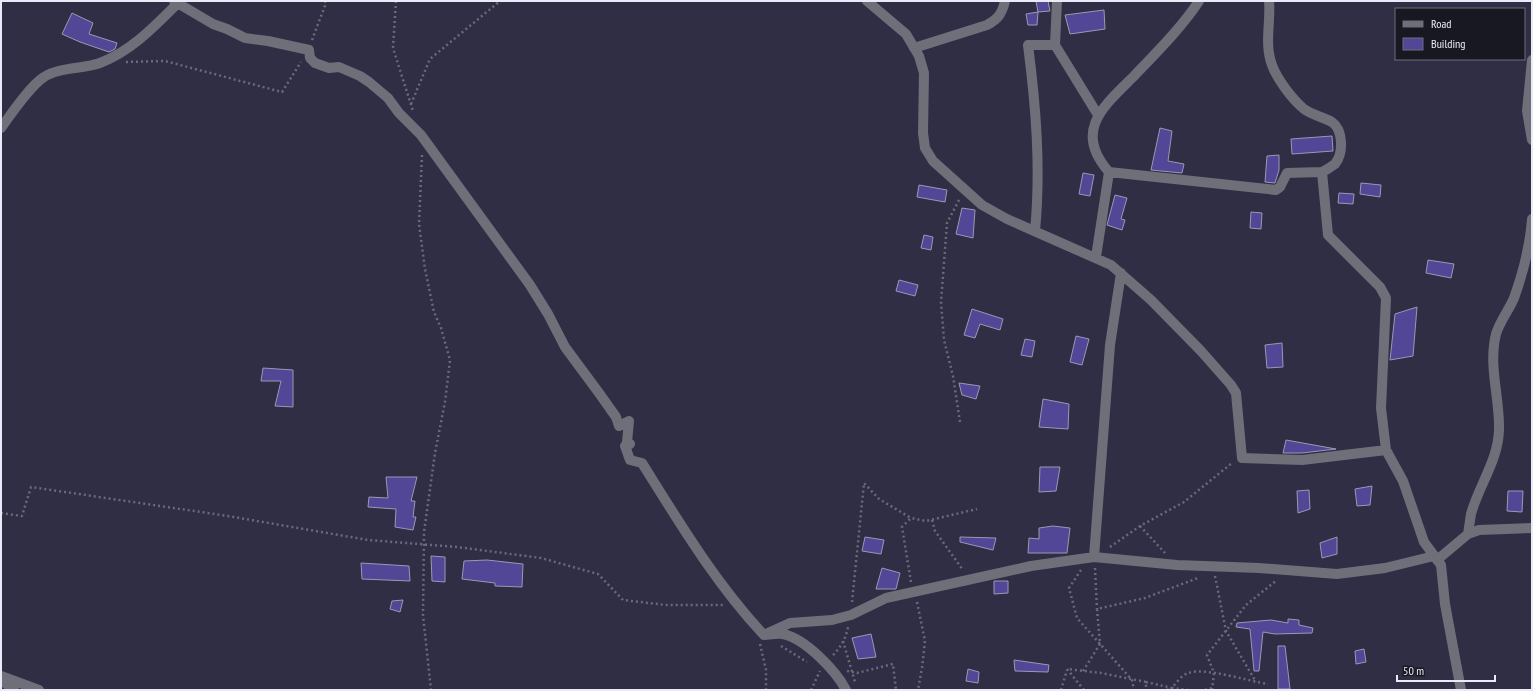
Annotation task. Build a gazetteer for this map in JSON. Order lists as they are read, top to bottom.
{
  "legend": ["Road", "Building"],
  "scale_bar": "50 m"
}
